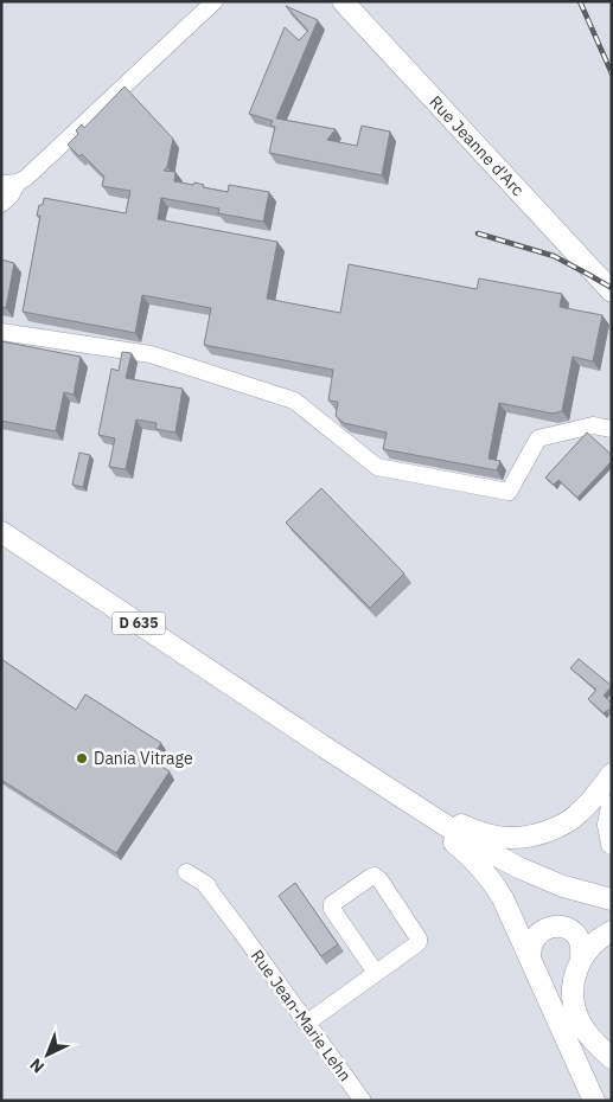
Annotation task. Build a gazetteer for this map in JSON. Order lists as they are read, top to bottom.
{
  "streets": {
    "main road": ["Rue Jeanne d'Arc", "D 635"],
    "street": ["Rue Jean-Marie Lehn"]
  },
  "places": ["Dania Vitrage"],
  "north": "bottom left"
}
